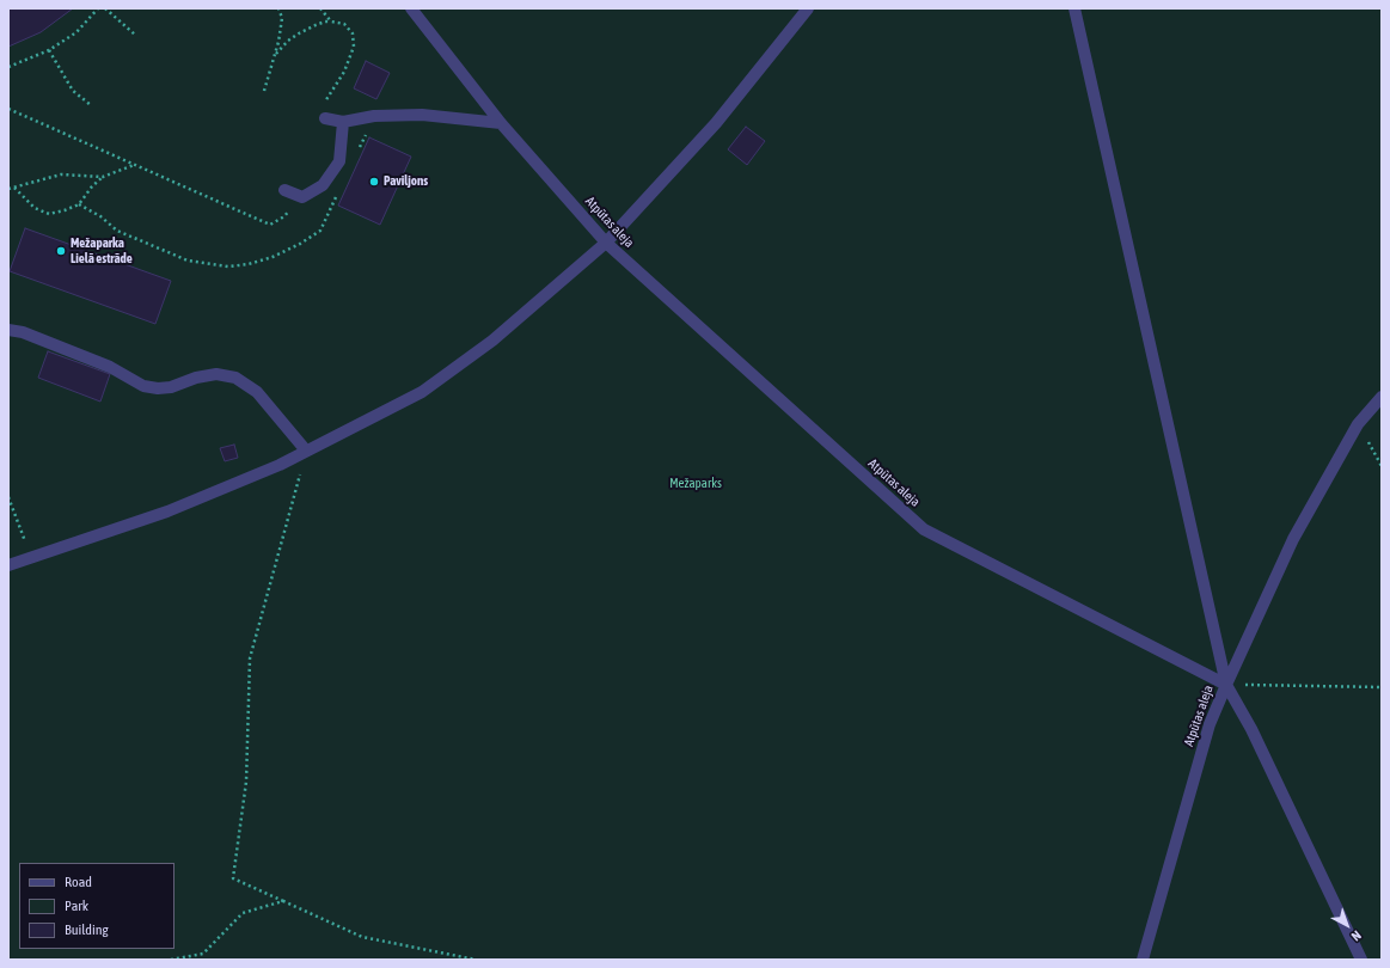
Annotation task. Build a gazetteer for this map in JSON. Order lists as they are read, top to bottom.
{
  "streets": {
    "street": ["Atpūtas aleja"]
  },
  "parks": ["Mežaparks"],
  "places": ["Paviljons", "Mežaparka Lielā estrāde"],
  "legend": ["Road", "Park", "Building"],
  "north": "bottom right"
}
